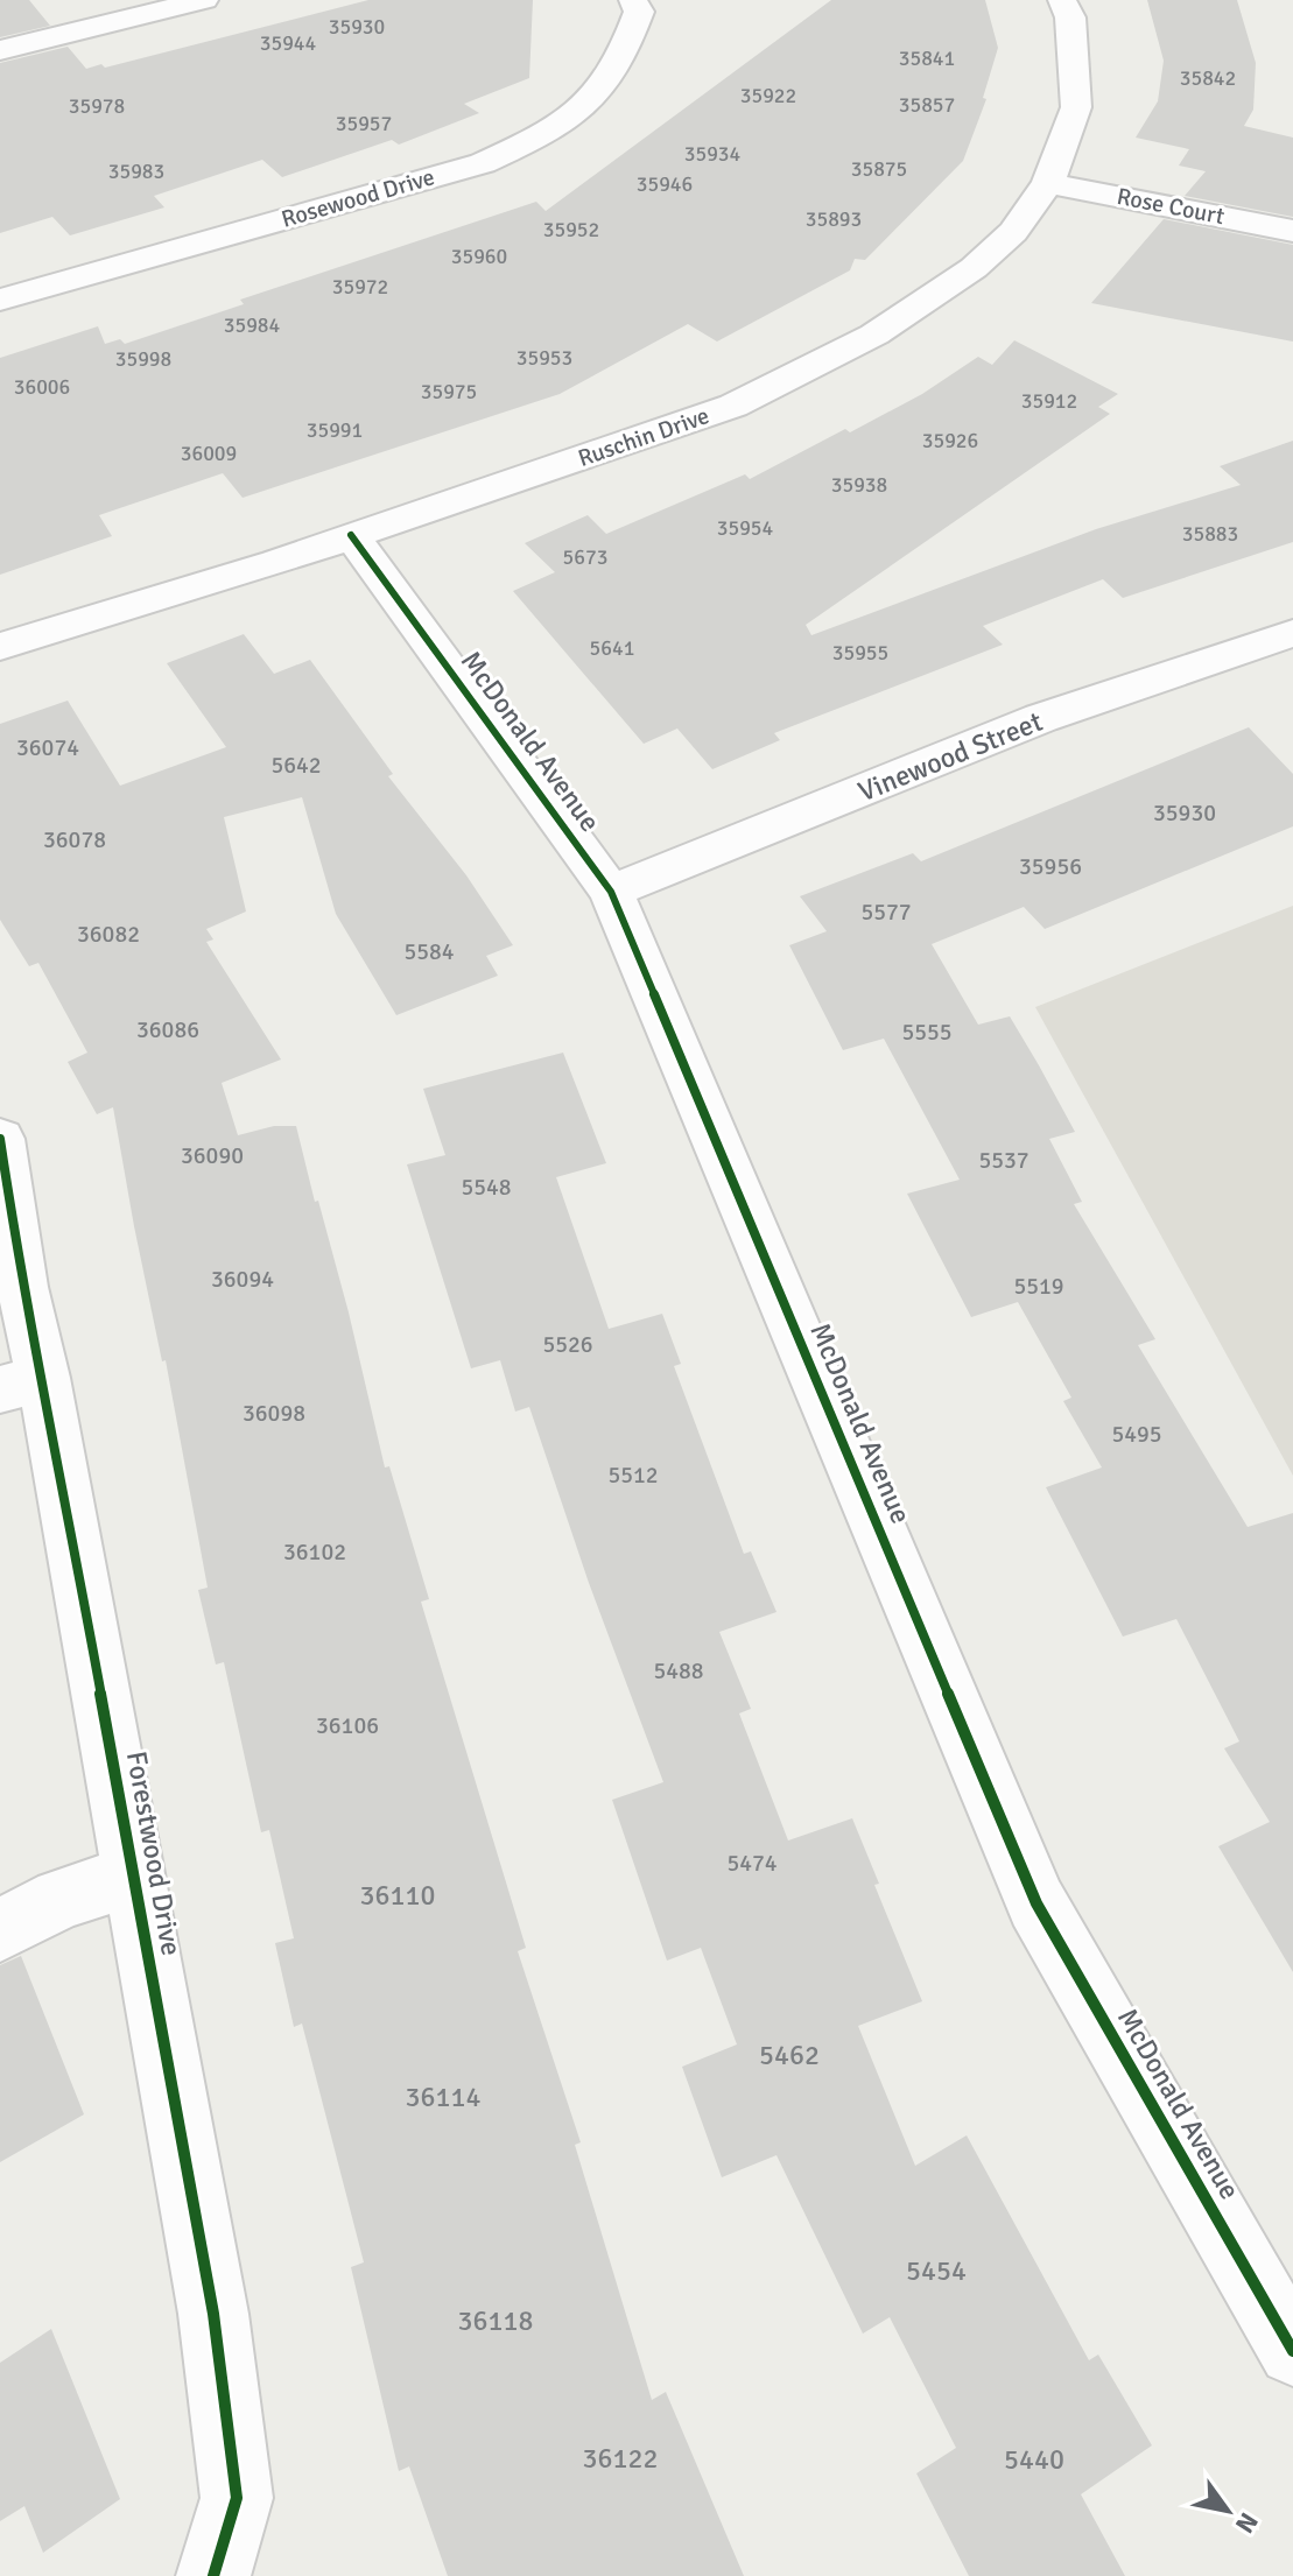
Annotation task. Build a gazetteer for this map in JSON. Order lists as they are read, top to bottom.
{
  "streets": {
    "street": [
      "Rosewood Drive",
      "Rose Court",
      "Ruschin Drive",
      "McDonald Avenue",
      "Vinewood Street",
      "Forestwood Drive"
    ]
  },
  "crossings": [
    ["Rose Court", "Ruschin Drive"],
    ["Ruschin Drive", "McDonald Avenue"],
    ["McDonald Avenue", "Vinewood Street"]
  ],
  "house_numbers": [
    "35930",
    "35944",
    "35841",
    "35842",
    "35922",
    "35857",
    "35978",
    "35957",
    "35934",
    "35875",
    "35983",
    "35946",
    "35893",
    "35952",
    "35960",
    "35972",
    "35984",
    "35953",
    "35998",
    "36006",
    "35975",
    "35912",
    "35991",
    "35926",
    "36009",
    "35938",
    "35954",
    "35883",
    "5673",
    "5641",
    "35955",
    "36074",
    "5642",
    "35930",
    "36078",
    "35956",
    "5577",
    "36082",
    "5584",
    "36086",
    "5555",
    "36090",
    "5537",
    "5548",
    "36094",
    "5519",
    "5526",
    "36098",
    "5495",
    "5512",
    "36102",
    "5488",
    "36106",
    "5474",
    "36110",
    "5462",
    "36114",
    "5454",
    "36118",
    "36122",
    "5440"
  ],
  "north": "bottom right"
}
